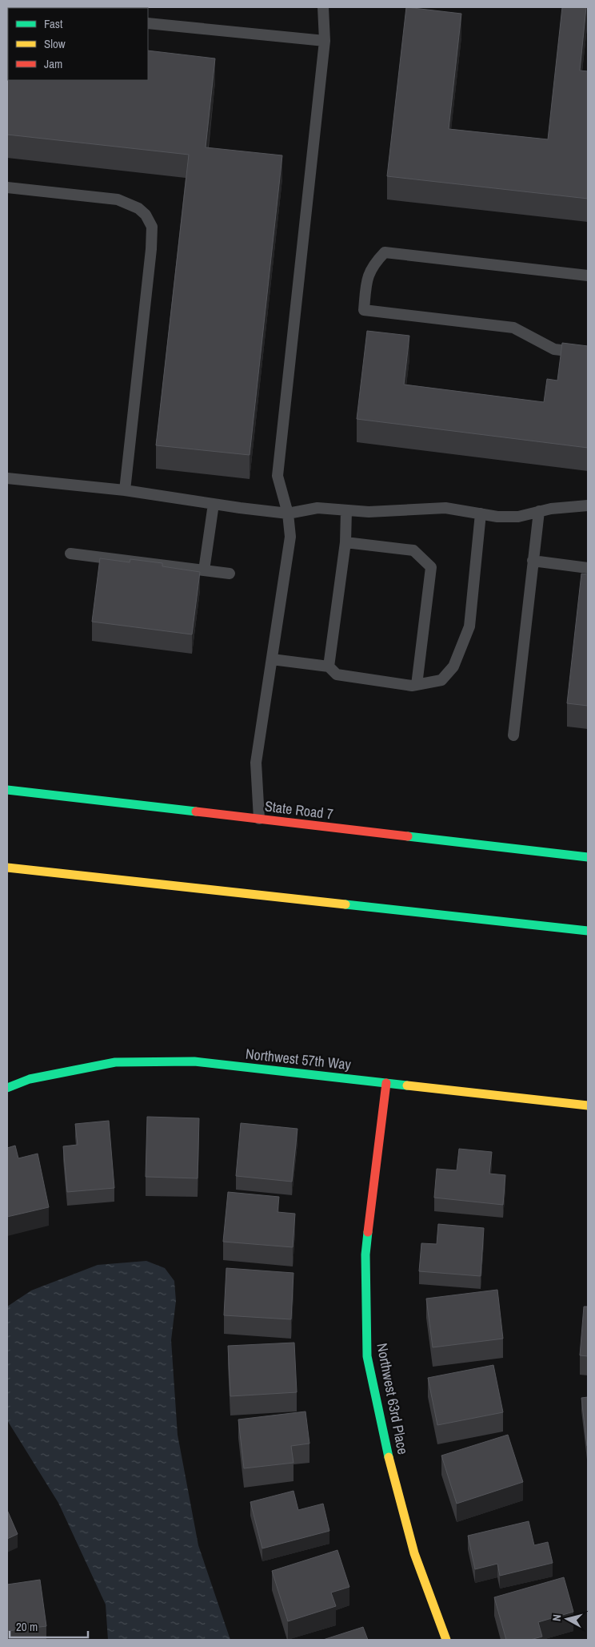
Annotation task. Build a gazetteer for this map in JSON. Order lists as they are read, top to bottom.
{
  "streets": {
    "main road": ["State Road 7", "Northwest 57th Way", "Northwest 63rd Place"]
  },
  "crossings": [
    ["Northwest 57th Way", "Northwest 63rd Place"]
  ],
  "legend": ["Fast", "Slow", "Jam"],
  "scale_bar": "20 m",
  "north": "left"
}
